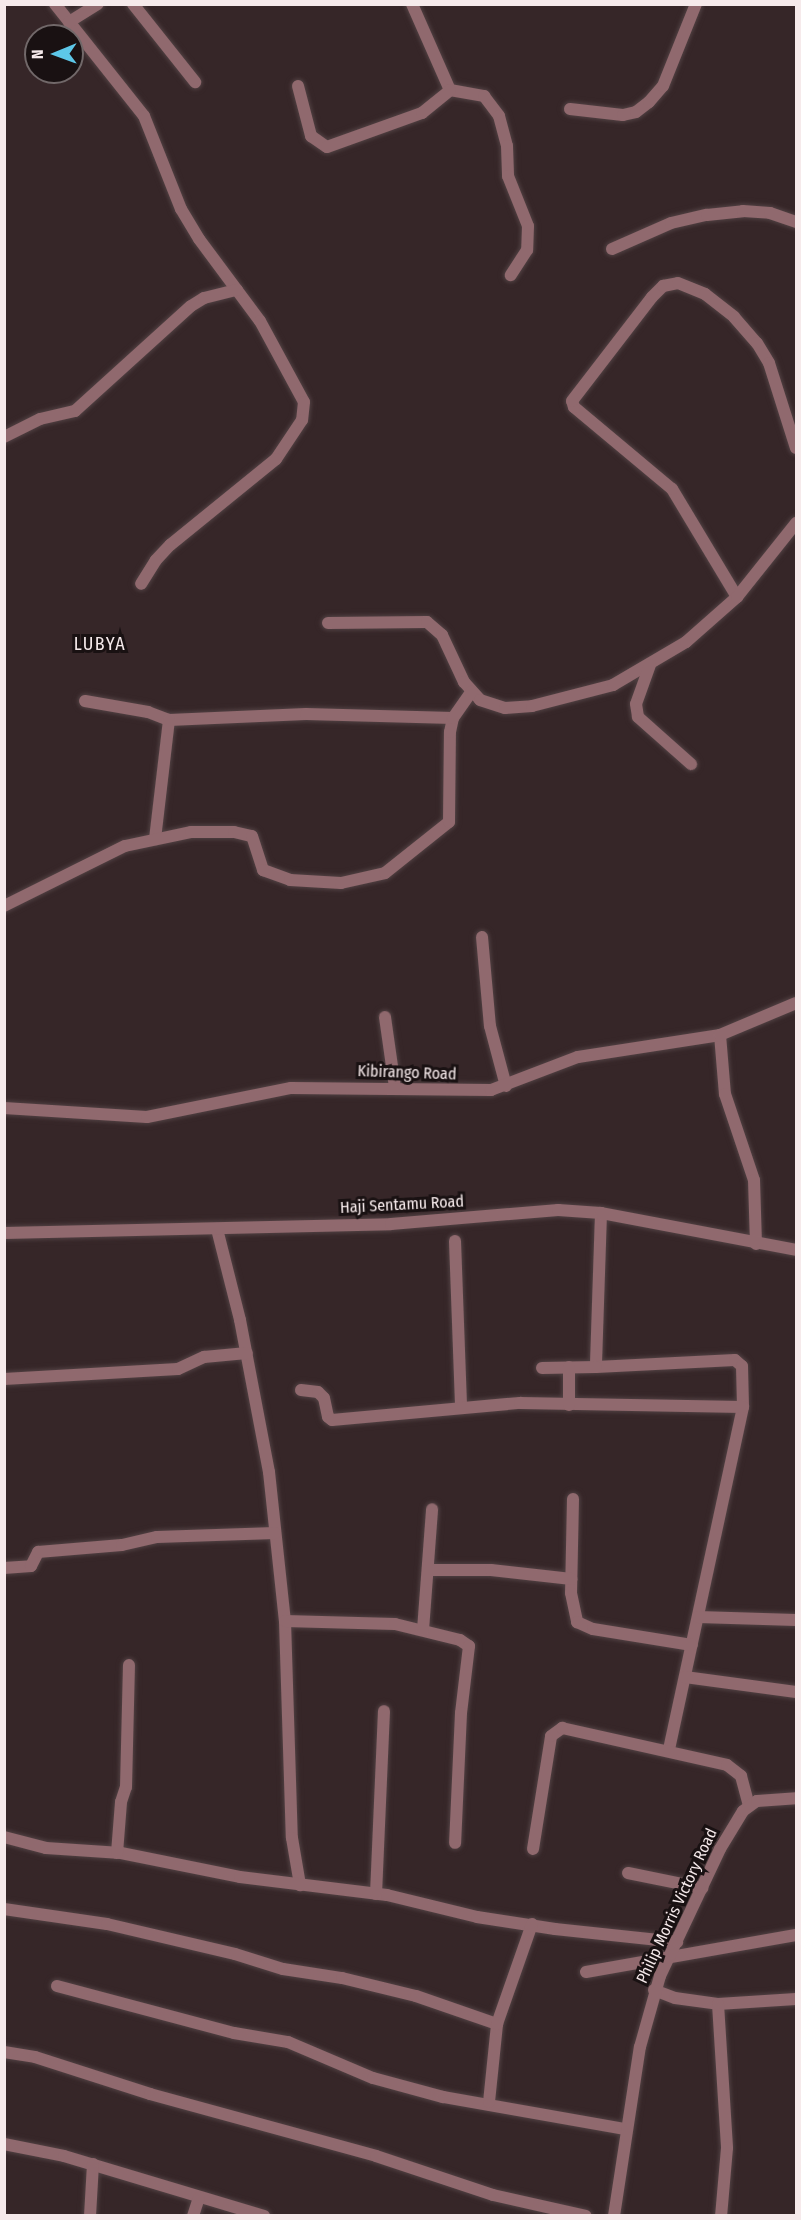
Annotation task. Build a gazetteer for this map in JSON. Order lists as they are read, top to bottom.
{
  "streets": {
    "street": ["Kibirango Road", "Haji Sentamu Road", "Philip Morris Victory Road"]
  },
  "districts": ["LUBYA"],
  "north": "left"
}
